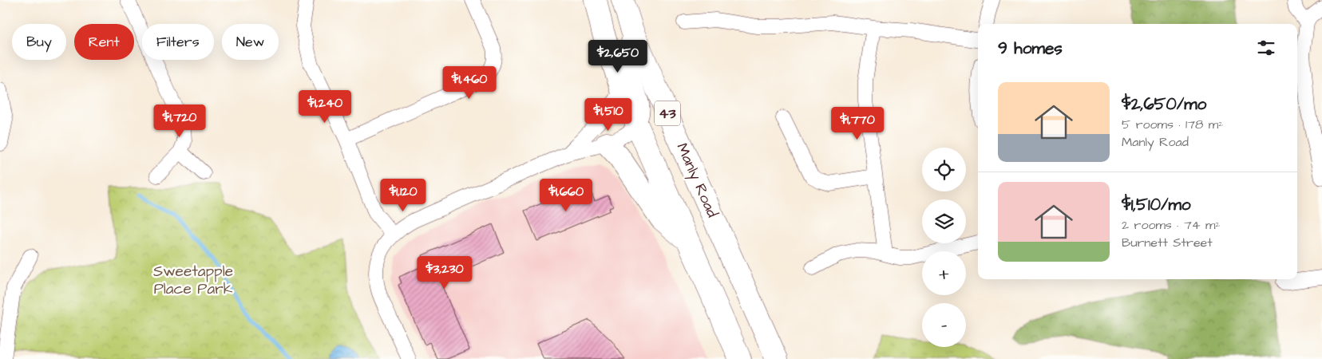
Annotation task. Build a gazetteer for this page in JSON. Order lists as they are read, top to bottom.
{
  "streets": {
    "main road": ["43", "Manly Road"]
  },
  "parks": ["Sweetapple Place Park"],
  "page": {
    "chip": [
      "Buy",
      "Rent",
      "Filters",
      "New"
    ],
    "heading": "9 homes",
    "price": [
      "$2,650",
      "$1,460",
      "$1,240",
      "$1,510",
      "$1,720",
      "$1,770",
      "$1,120",
      "$1,660",
      "$3,230"
    ],
    "list": [
      {
        "name": "$2,650/mo",
        "note": "5 rooms · 178 m² · Manly Road"
      },
      {
        "name": "$1,510/mo",
        "note": "2 rooms · 74 m² · Burnett Street"
      }
    ],
    "map_buttons": ["+", "−"]
  }
}
